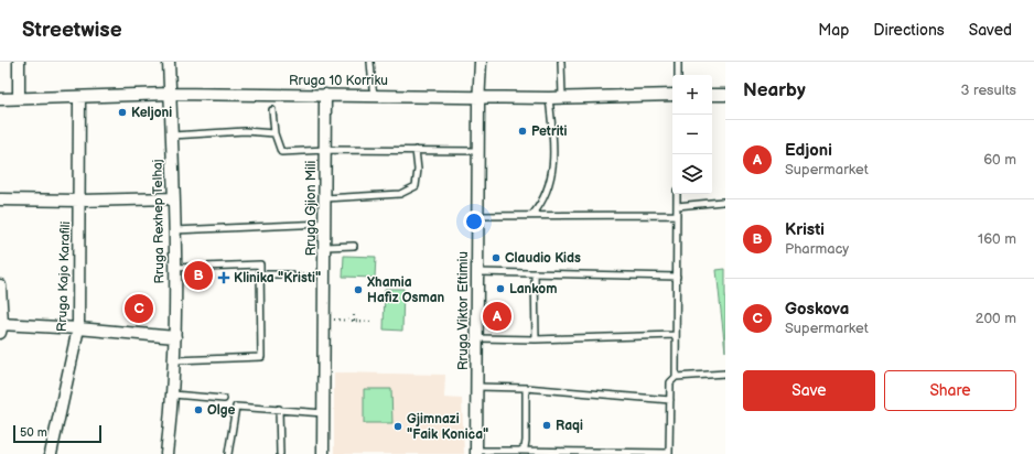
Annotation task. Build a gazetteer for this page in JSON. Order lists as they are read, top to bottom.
{
  "streets": {
    "street": [
      "Rruga 10 Korriku",
      "Rruga Gjion Mili",
      "Rruga Rexhep Telhaj",
      "Rruga Kajo Karafili",
      "Rruga Viktor Eftimiu"
    ]
  },
  "crossings": [
    ["Rruga 10 Korriku", "Rruga Gjion Mili"],
    ["Rruga 10 Korriku", "Rruga Rexhep Telhaj"],
    ["Rruga 10 Korriku", "Rruga Kajo Karafili"],
    ["Rruga 10 Korriku", "Rruga Viktor Eftimiu"]
  ],
  "places": {
    "other": [
      "Keljoni",
      "Petriti",
      "Claudio Kids",
      "Lankom",
      "Xhamia Hafiz Osman",
      "Olge",
      "Raqi",
      "Gjimnazi \"Faik Konica\""
    ],
    "health": ["Klinika \"Kristi\""]
  },
  "scale_bar": "50 m",
  "page": {
    "header": "Streetwise",
    "nav": ["Map", "Directions", "Saved"],
    "heading": ["Nearby", "3 results"],
    "map_buttons": ["+", "−"],
    "list": [
      {
        "mark": "A",
        "name": "Edjoni",
        "note": "Supermarket",
        "value": "60 m"
      },
      {
        "mark": "B",
        "name": "Kristi",
        "note": "Pharmacy",
        "value": "160 m"
      },
      {
        "mark": "C",
        "name": "Goskova",
        "note": "Supermarket",
        "value": "200 m"
      }
    ],
    "pins": ["B", "C", "A"],
    "buttons": ["Save", "Share"],
    "scale": "50 m"
  }
}
